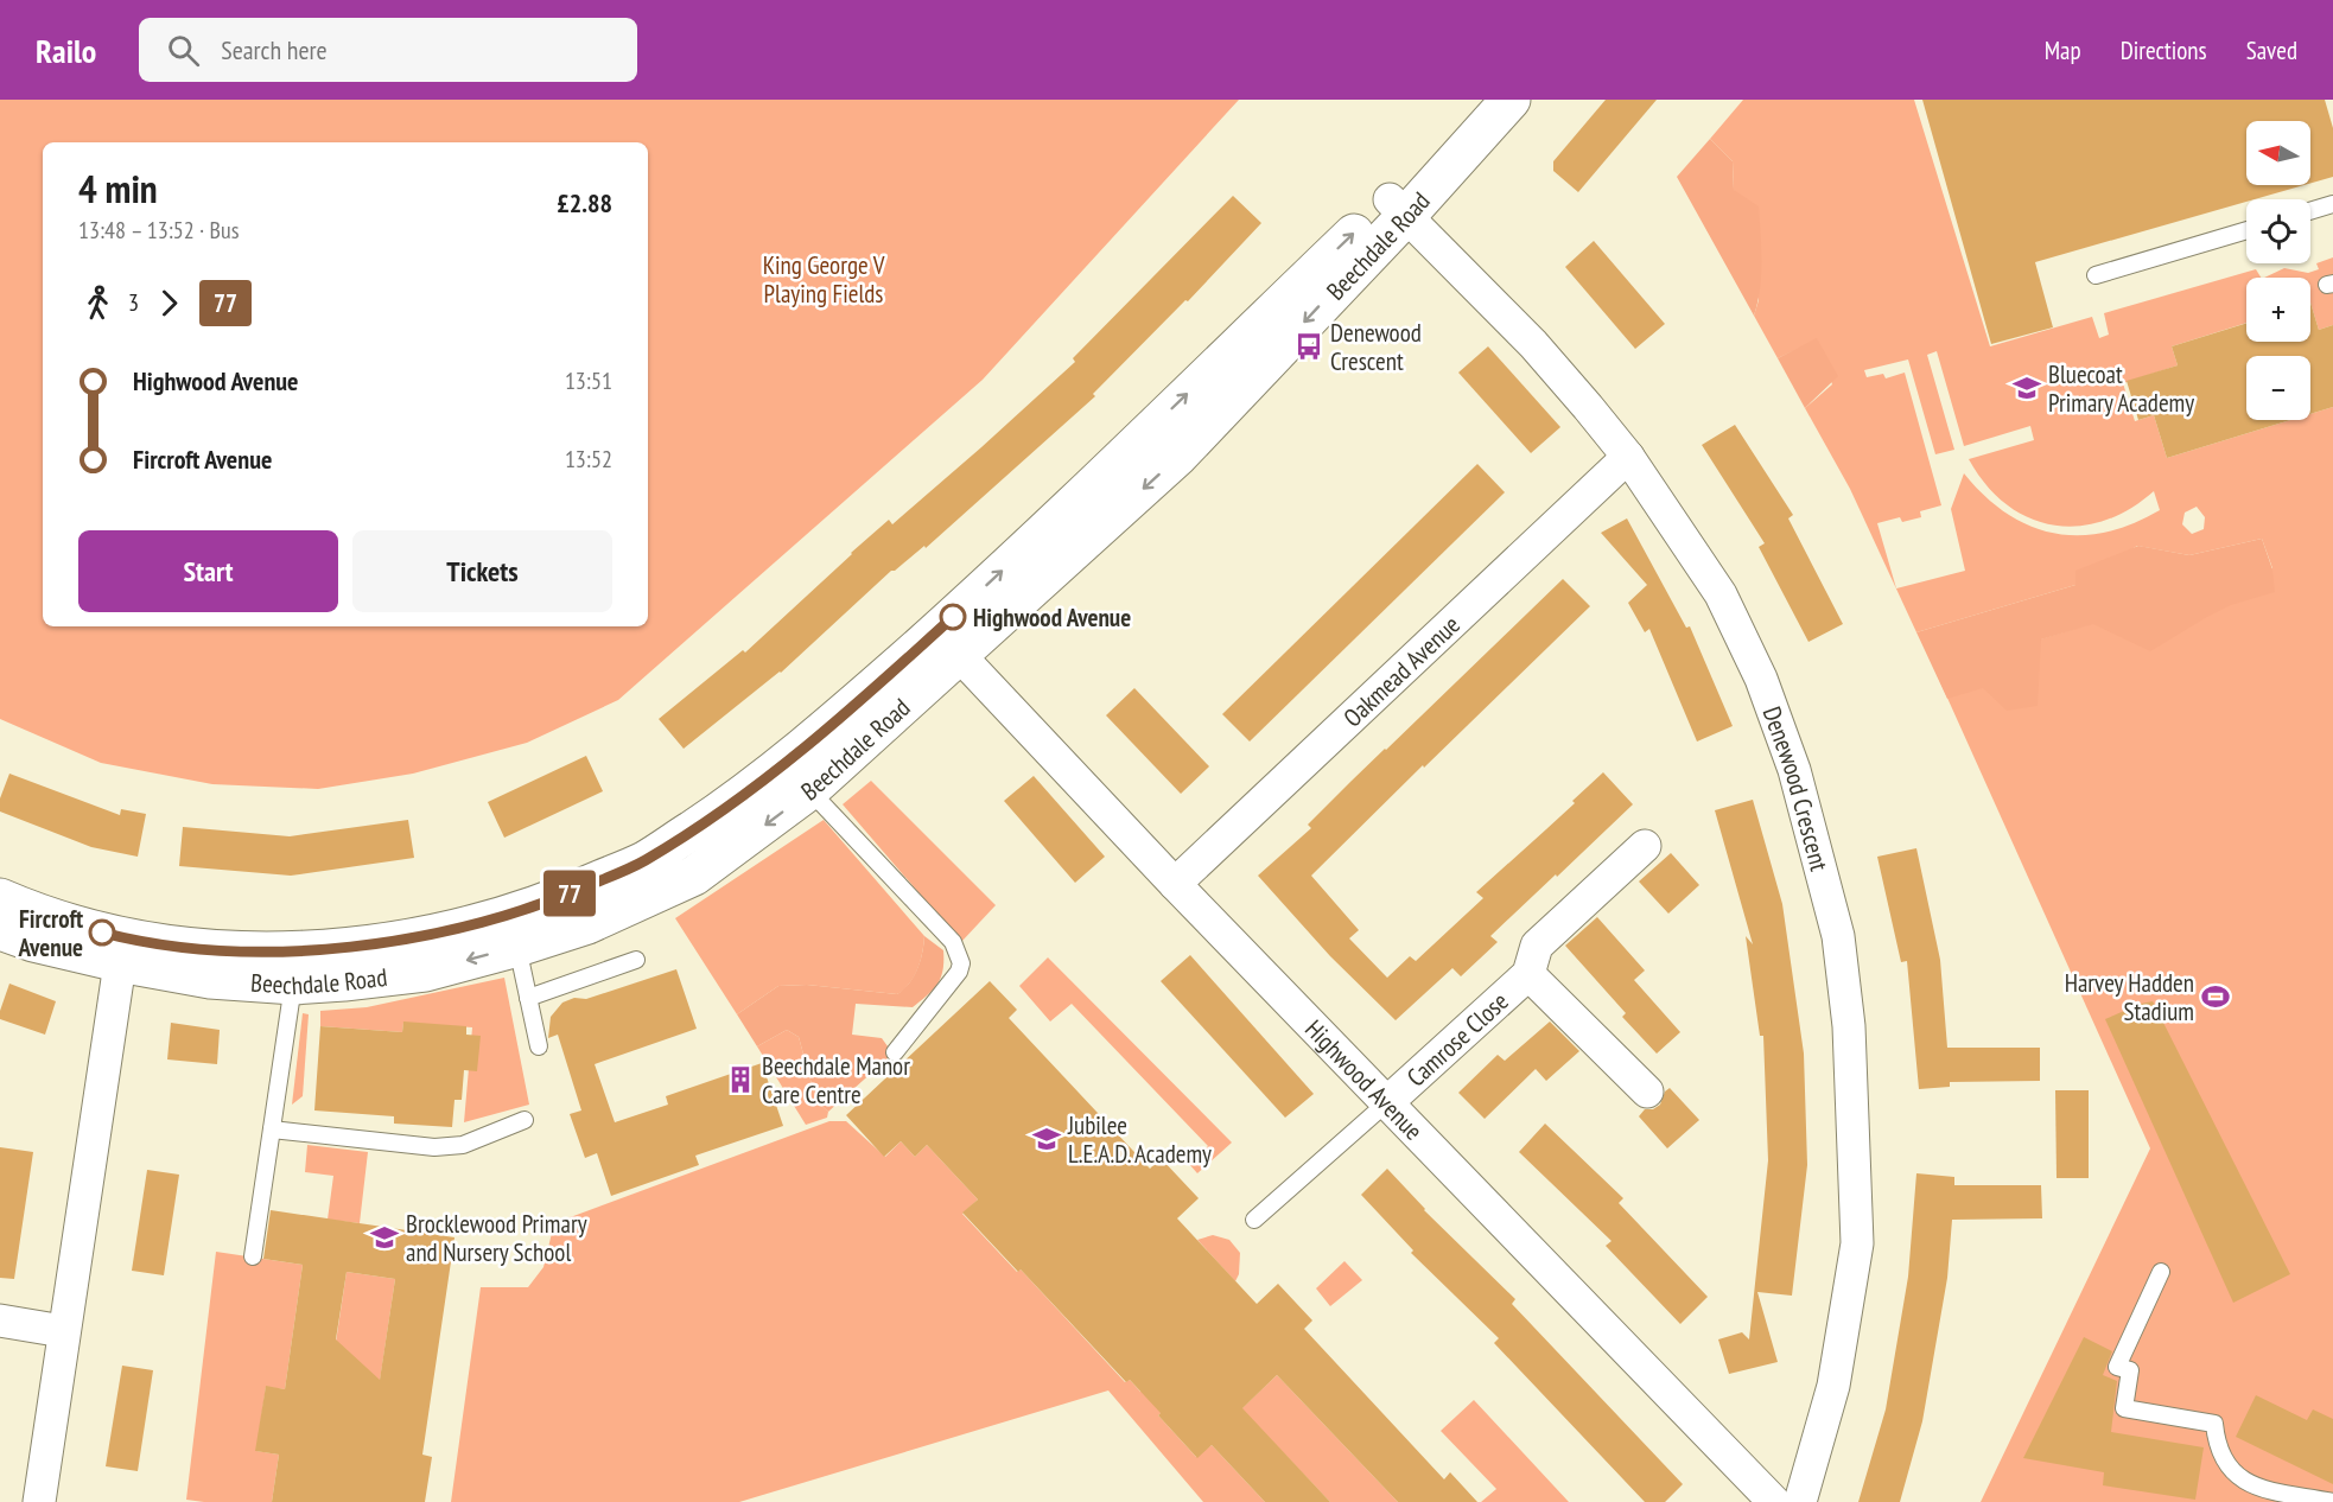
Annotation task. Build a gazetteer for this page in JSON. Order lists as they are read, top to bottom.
{
  "streets": {
    "street": [
      "Beechdale Road",
      "Oakmead Avenue",
      "Denewood Crescent",
      "Camrose Close",
      "Highwood Avenue"
    ]
  },
  "crossings": [
    ["Beechdale Road", "Denewood Crescent"],
    ["Beechdale Road", "Highwood Avenue"],
    ["Oakmead Avenue", "Denewood Crescent"],
    ["Oakmead Avenue", "Highwood Avenue"],
    ["Camrose Close", "Highwood Avenue"]
  ],
  "parks": ["King George V Playing Fields"],
  "places": {
    "bus stop": ["Denewood Crescent"],
    "school or university": ["Bluecoat Primary Academy", "Jubilee L.E.A.D. Academy", "Brocklewood Primary and Nursery School"],
    "other": ["Highwood Avenue", "Fircroft Avenue"],
    "sports": ["Harvey Hadden Stadium"],
    "building": ["Beechdale Manor Care Centre"]
  },
  "lines": ["bus line 77"],
  "north": "left",
  "page": {
    "header": "Railo",
    "search": "Search here",
    "nav": ["Map", "Directions", "Saved"],
    "on_map": "77",
    "map_buttons": ["+", "−"],
    "heading": ["4 min", "13:48 – 13:52 · Bus", "£2.88"],
    "legs": ["3", "77"],
    "list": [
      {
        "name": "Highwood Avenue",
        "value": "13:51"
      },
      {
        "name": "Fircroft Avenue",
        "value": "13:52"
      }
    ],
    "buttons": ["Start", "Tickets"]
  }
}
